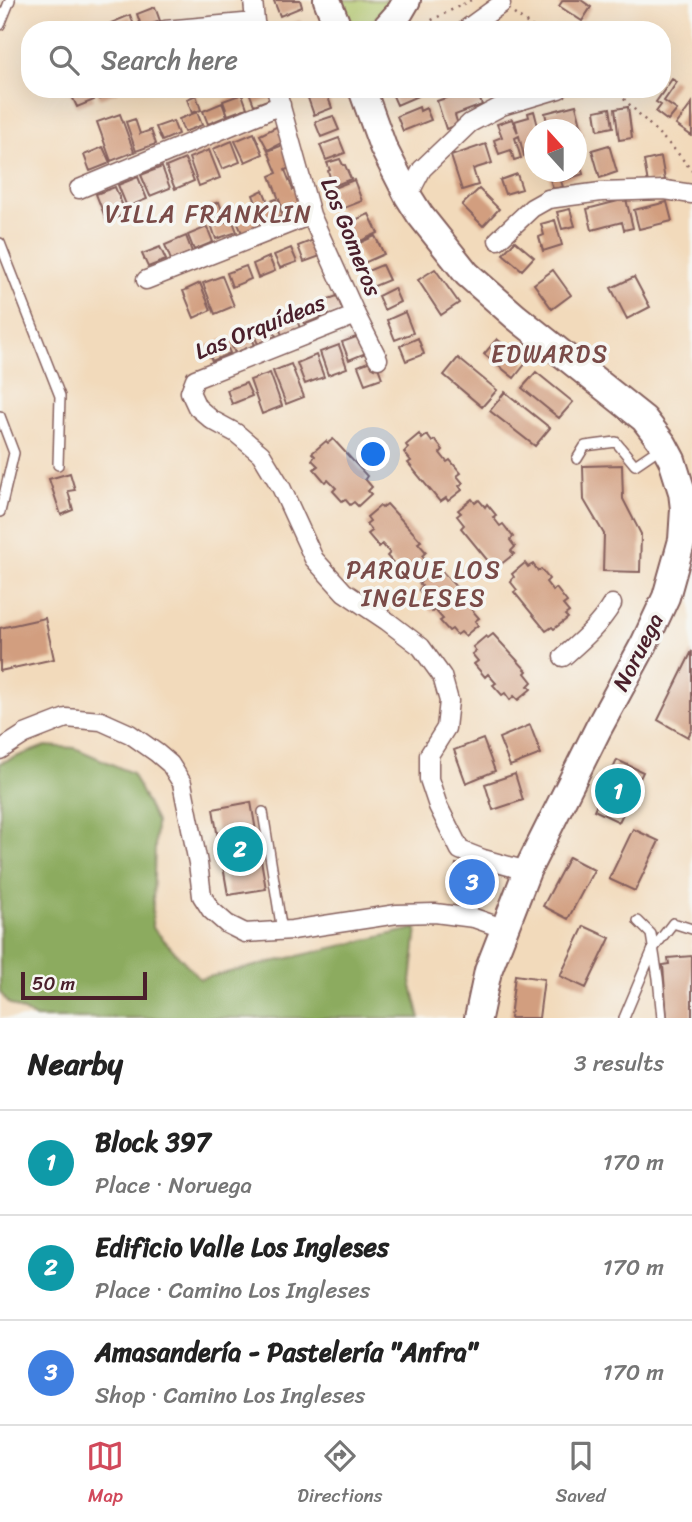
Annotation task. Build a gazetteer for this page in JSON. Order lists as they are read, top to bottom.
{
  "streets": {
    "main road": ["Noruega"],
    "street": ["Los Gomeros", "Las Orquídeas"]
  },
  "crossings": [
    ["Los Gomeros", "Las Orquídeas"],
    ["Las Orquídeas", "Noruega"]
  ],
  "districts": ["VILLA FRANKLIN", "EDWARDS", "PARQUE LOS INGLESES"],
  "scale_bar": "50 m",
  "north": "top",
  "page": {
    "search": "Search here",
    "pins": ["1", "2", "3"],
    "scale": "50 m",
    "heading": ["Nearby", "3 results"],
    "list": [
      {
        "mark": "1",
        "name": "Block 397",
        "note": "Place · Noruega",
        "value": "170 m"
      },
      {
        "mark": "2",
        "name": "Edificio Valle Los Ingleses",
        "note": "Place · Camino Los Ingleses",
        "value": "170 m"
      },
      {
        "mark": "3",
        "name": "Amasandería - Pastelería \"Anfra\"",
        "note": "Shop · Camino Los Ingleses",
        "value": "170 m"
      }
    ],
    "nav": ["Map", "Directions", "Saved"]
  }
}
